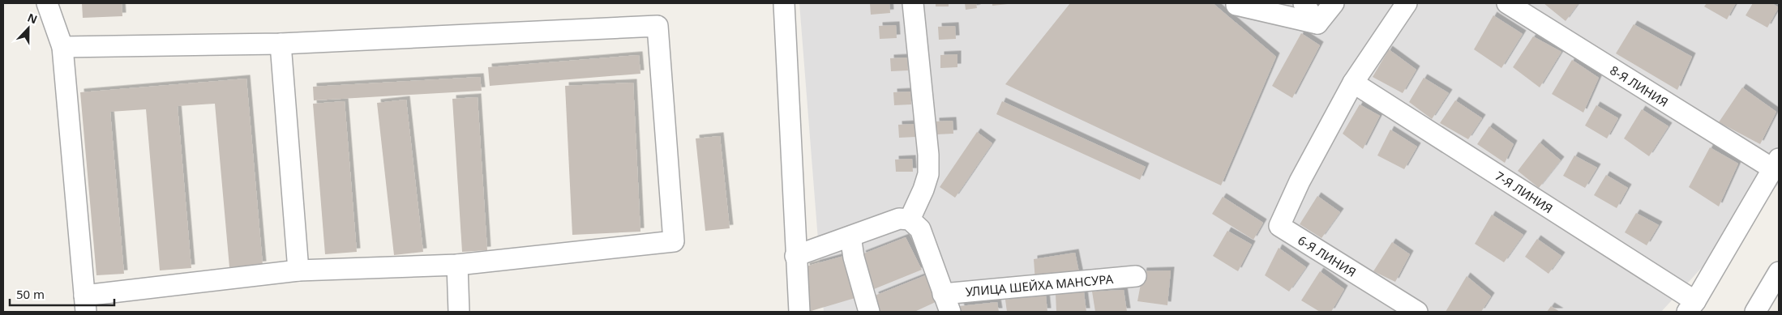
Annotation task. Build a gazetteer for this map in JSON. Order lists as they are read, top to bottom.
{
  "streets": {
    "street": [
      "8-Я ЛИНИЯ",
      "7-Я ЛИНИЯ",
      "6-Я ЛИНИЯ",
      "УЛИЦА ШЕЙХА МАНСУРА"
    ]
  },
  "crossings": [
    ["7-Я ЛИНИЯ", "6-Я ЛИНИЯ"]
  ],
  "scale_bar": "50 m",
  "north": "top"
}
